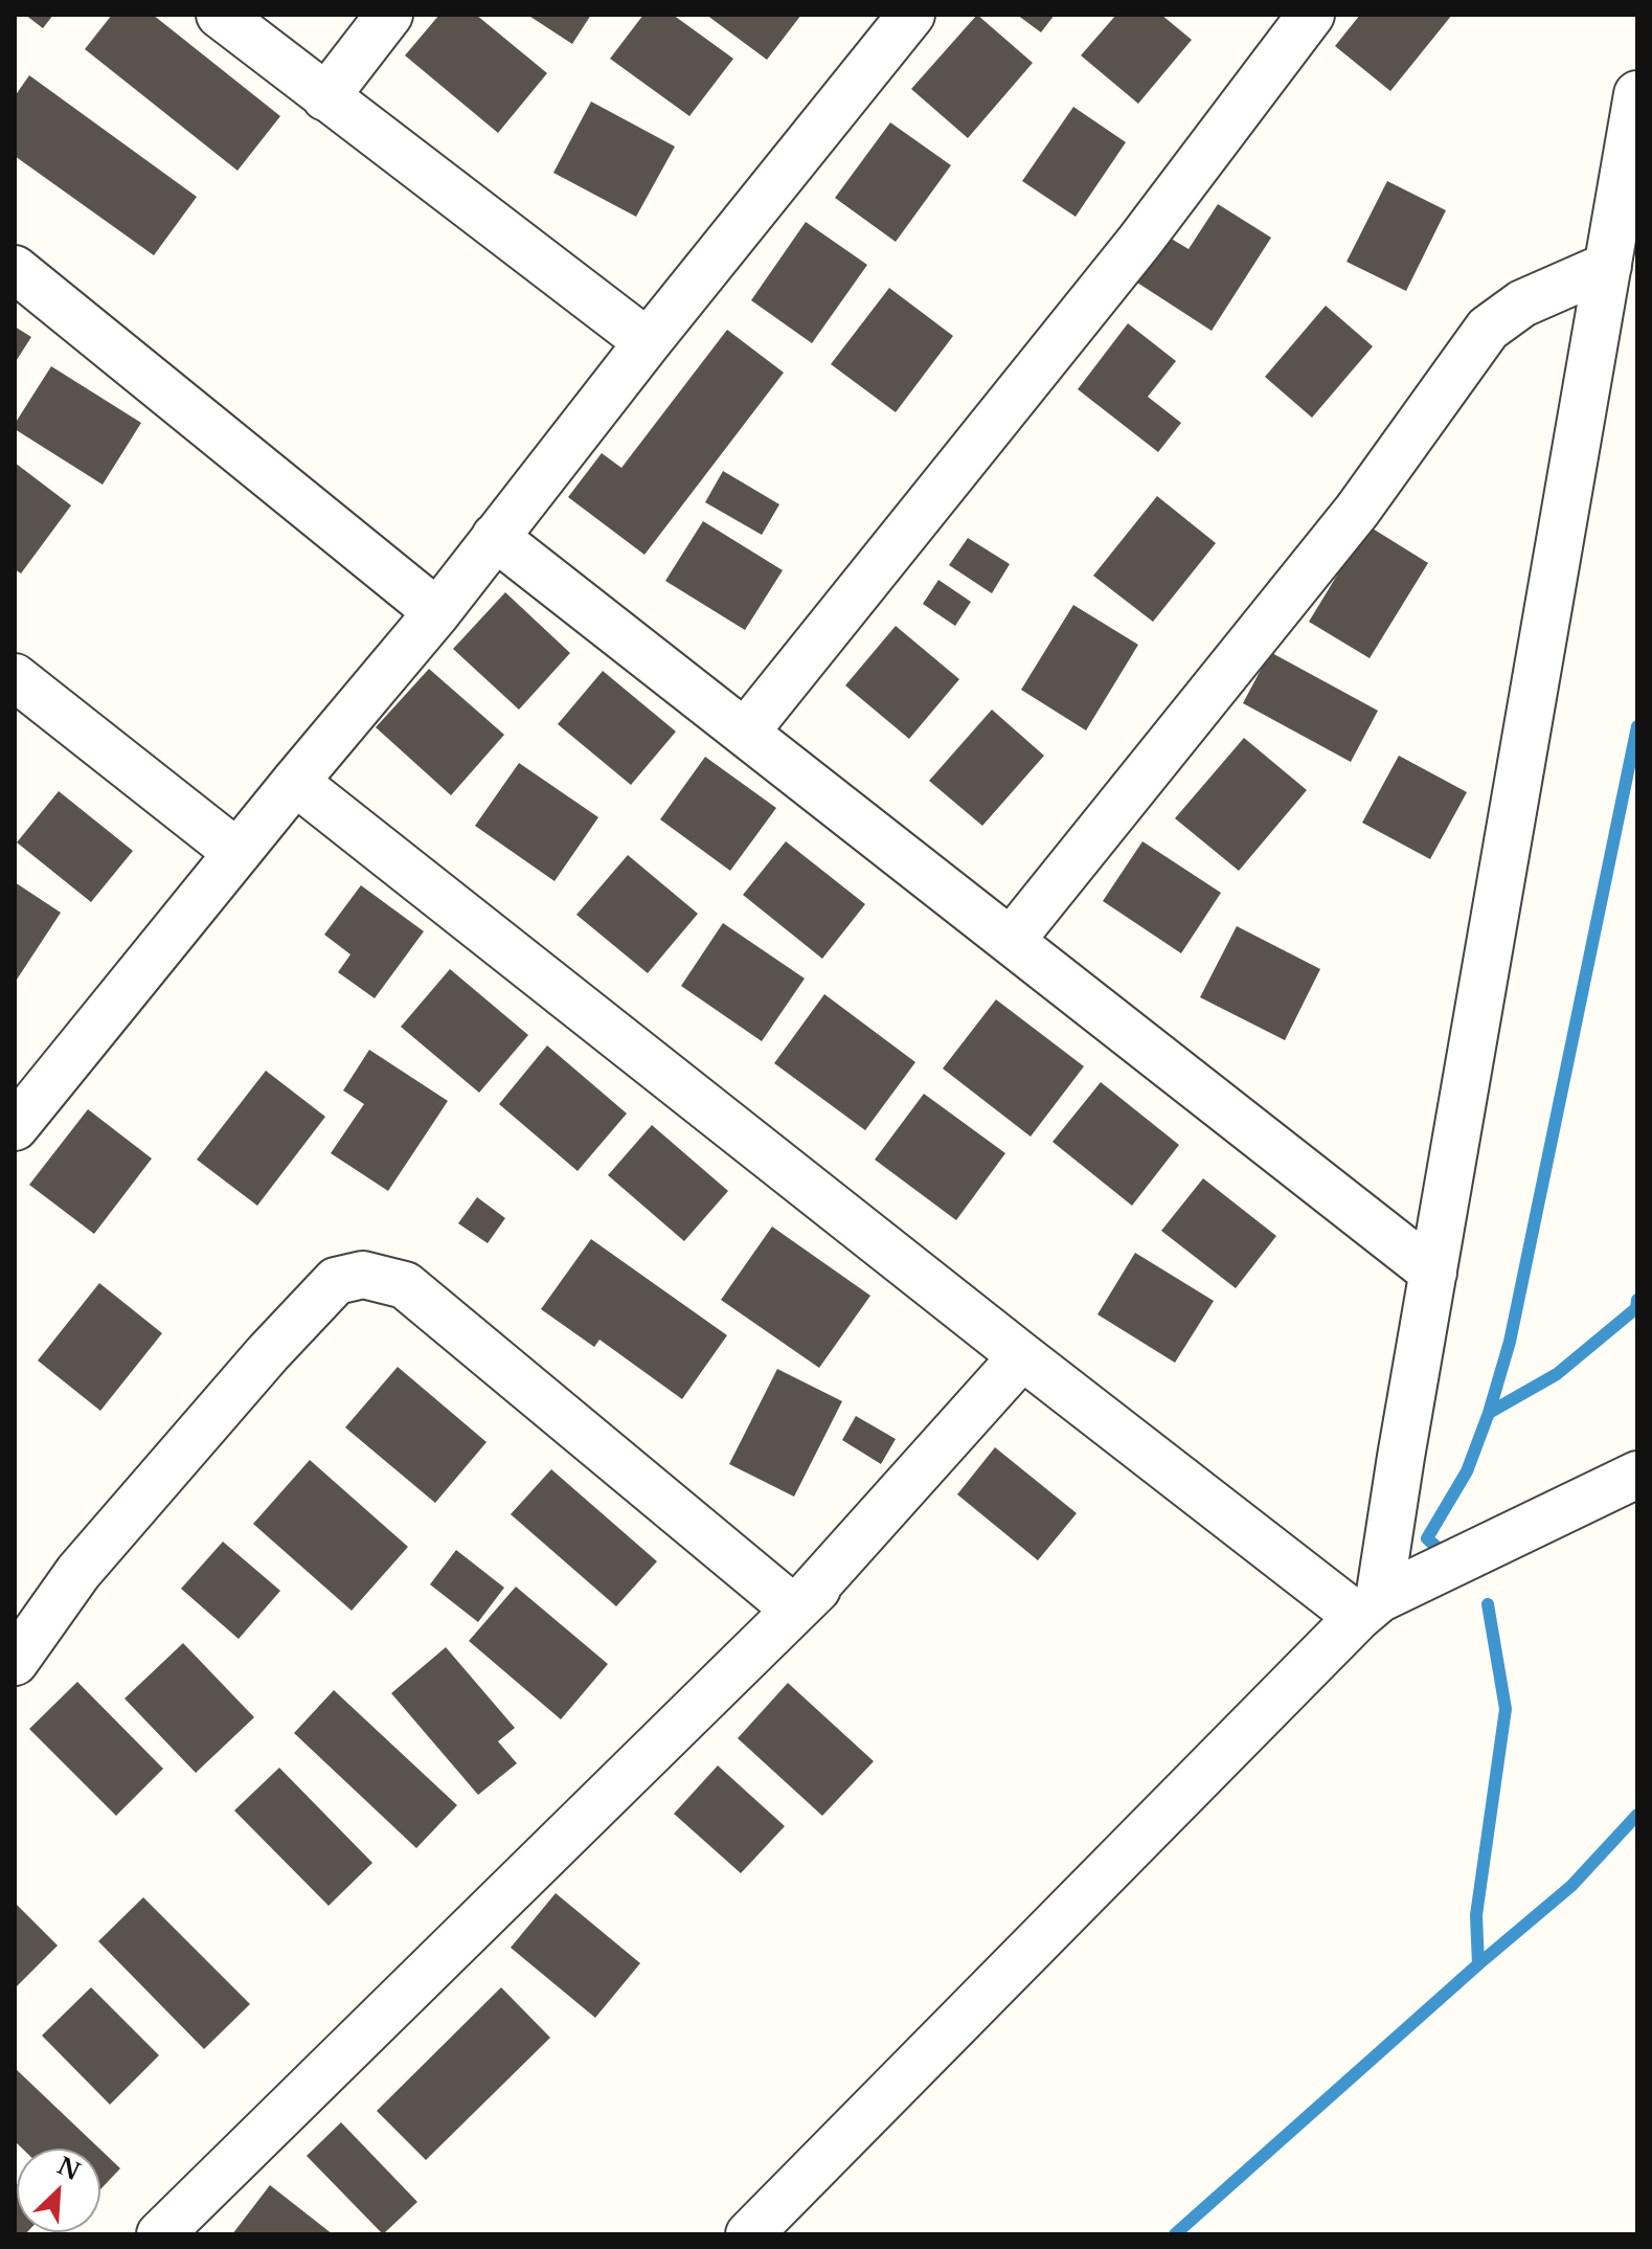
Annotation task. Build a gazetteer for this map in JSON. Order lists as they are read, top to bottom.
{
  "north": "top right"
}
